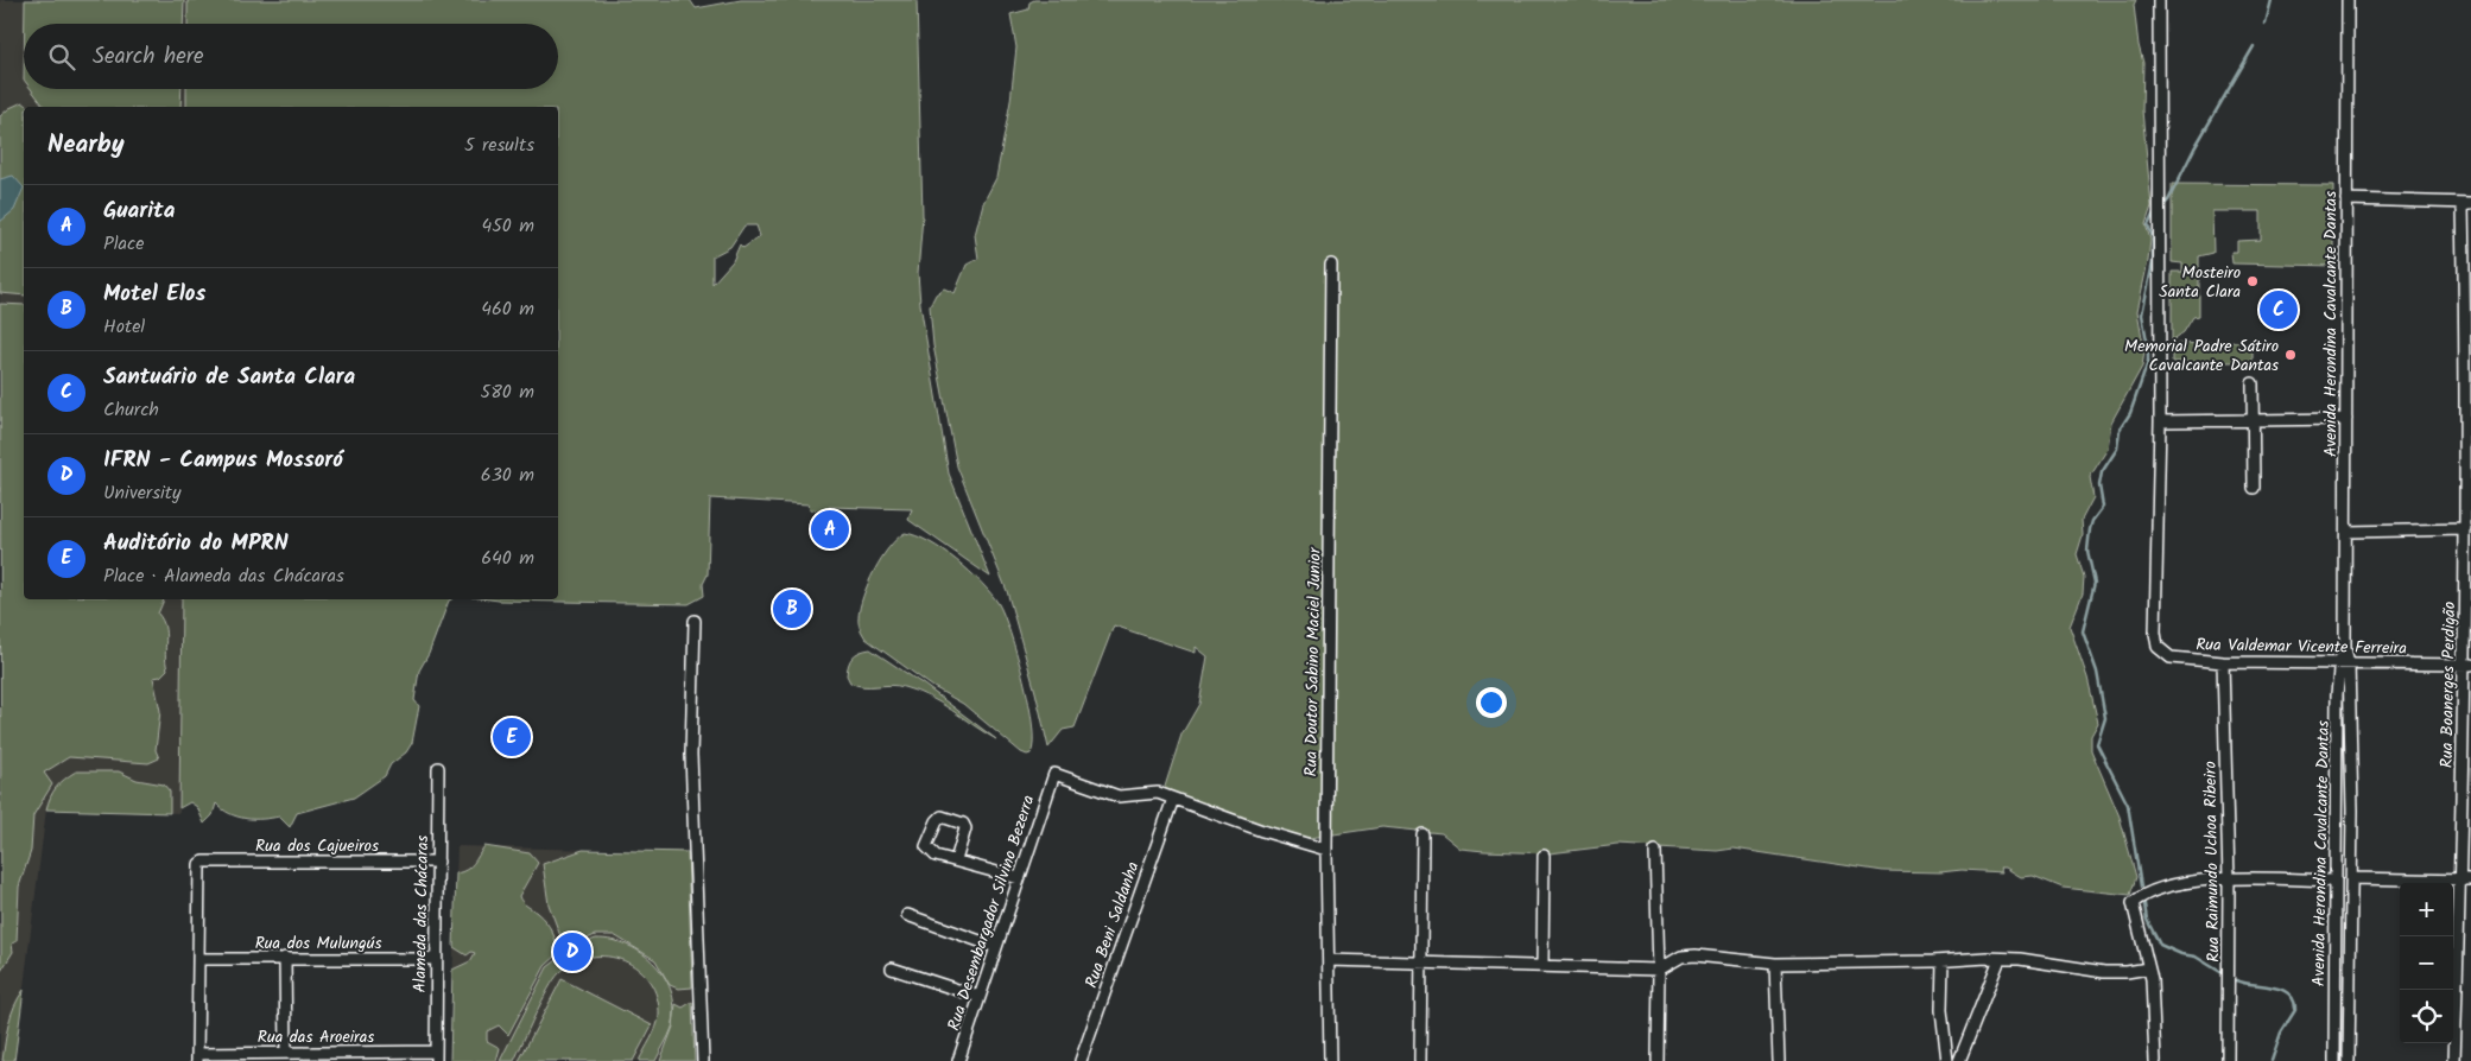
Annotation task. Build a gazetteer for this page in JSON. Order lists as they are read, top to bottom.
{
  "streets": {
    "street": [
      "Avenida Herondina Cavalcante Dantas",
      "Rua Valdemar Vicente Ferreira",
      "Rua Doutor Sabino Maciel Junior",
      "Rua Boanerges Perdigão",
      "Rua dos Cajueiros",
      "Rua Raimundo Uchoa Ribeiro",
      "Rua Desembargador Silvino Bezerra",
      "Alameda das Chácaras",
      "Rua Beni Saldanha",
      "Rua dos Mulungús",
      "Rua das Aroeiras"
    ]
  },
  "crossings": [
    ["Avenida Herondina Cavalcante Dantas", "Rua Valdemar Vicente Ferreira"],
    ["Rua Valdemar Vicente Ferreira", "Rua Boanerges Perdigão"],
    ["Rua Valdemar Vicente Ferreira", "Rua Raimundo Uchoa Ribeiro"],
    ["Rua dos Cajueiros", "Alameda das Chácaras"],
    ["Rua dos Cajueiros", "Rua dos Mulungús"],
    ["Rua Desembargador Silvino Bezerra", "Rua Beni Saldanha"],
    ["Alameda das Chácaras", "Rua dos Mulungús"],
    ["Alameda das Chácaras", "Rua das Aroeiras"]
  ],
  "places": ["Mosteiro Santa Clara", "Memorial Padre Sátiro Cavalcante Dantas"],
  "page": {
    "search": "Search here",
    "heading": ["Nearby", "5 results"],
    "list": [
      {
        "mark": "A",
        "name": "Guarita",
        "note": "Place",
        "value": "450 m"
      },
      {
        "mark": "B",
        "name": "Motel Elos",
        "note": "Hotel",
        "value": "460 m"
      },
      {
        "mark": "C",
        "name": "Santuário de Santa Clara",
        "note": "Church",
        "value": "580 m"
      },
      {
        "mark": "D",
        "name": "IFRN - Campus Mossoró",
        "note": "University",
        "value": "630 m"
      },
      {
        "mark": "E",
        "name": "Auditório do MPRN",
        "note": "Place · Alameda das Chácaras",
        "value": "640 m"
      }
    ],
    "pins": [
      "C",
      "A",
      "B",
      "E",
      "D"
    ],
    "map_buttons": ["+", "−"]
  }
}
